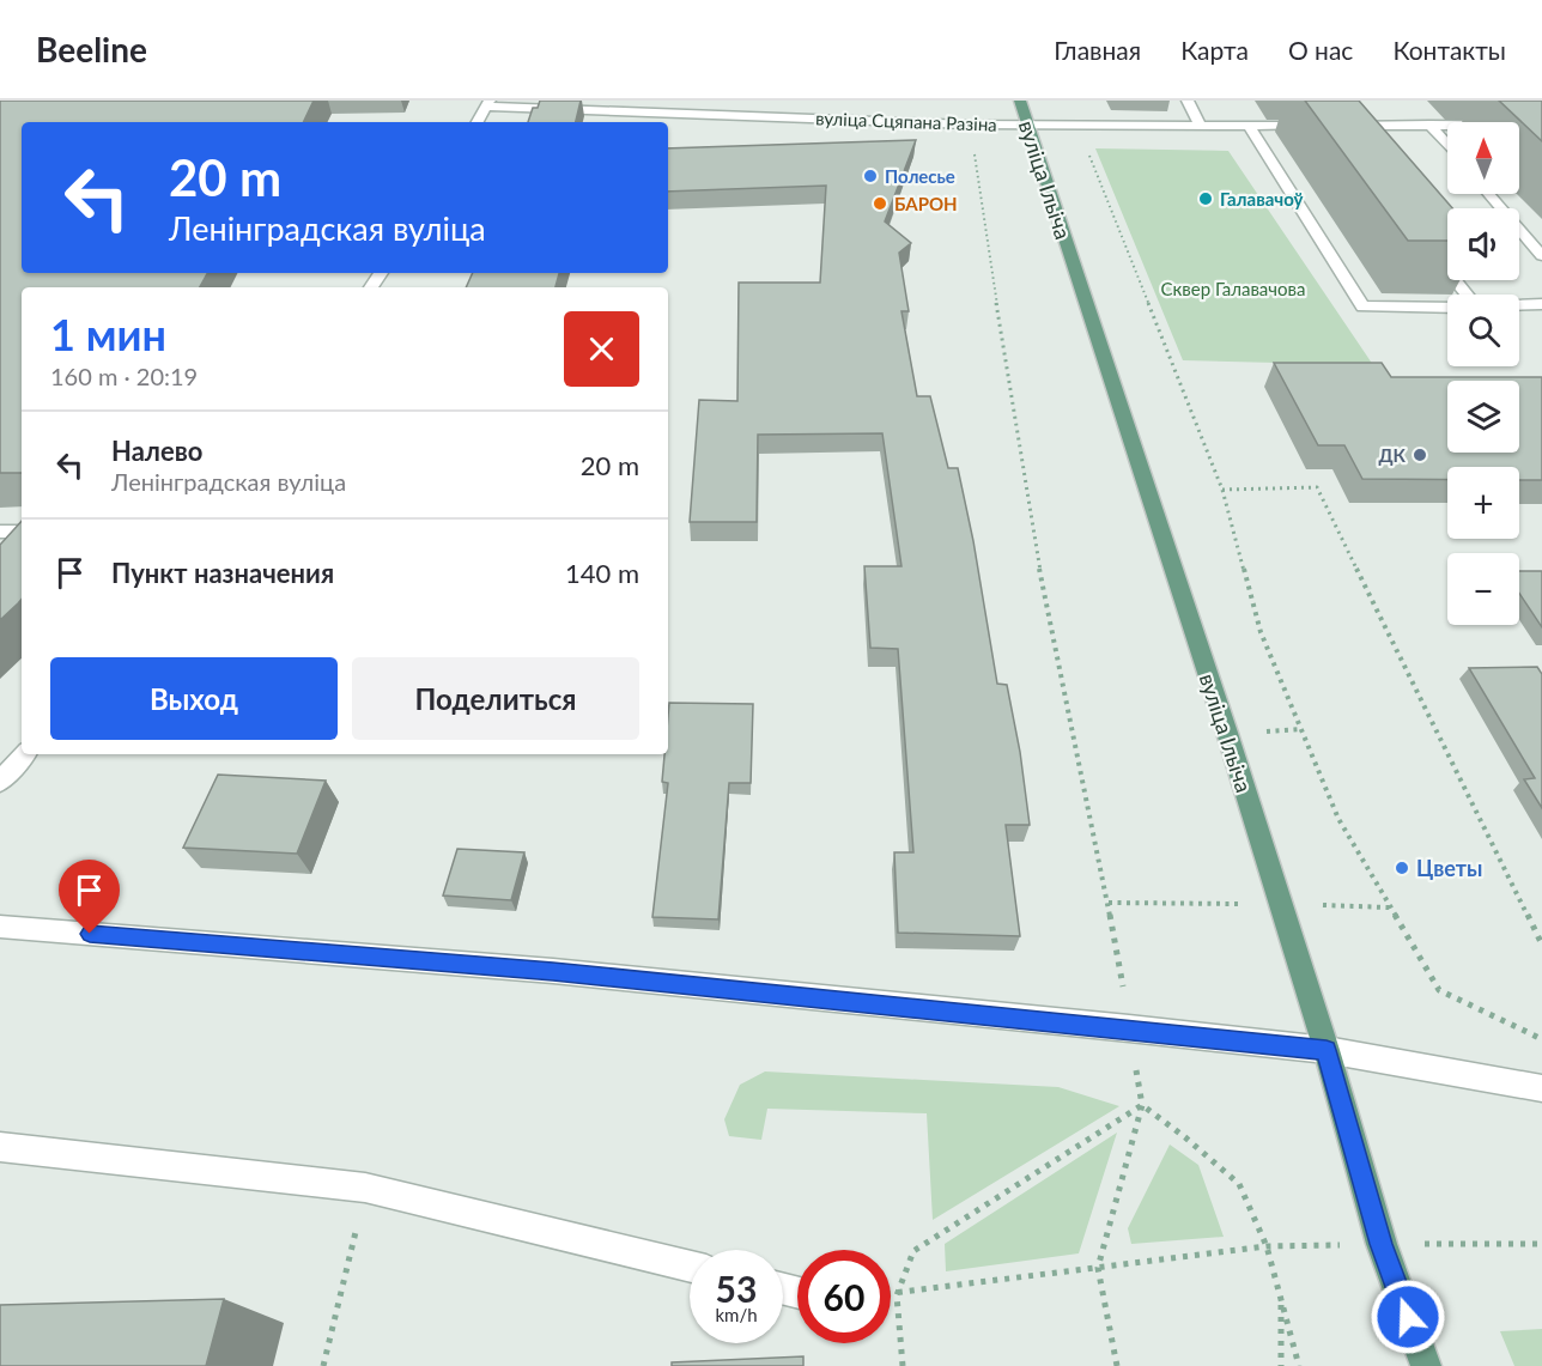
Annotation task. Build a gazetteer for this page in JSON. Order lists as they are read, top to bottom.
{
  "streets": {
    "main road": ["вуліца Ільіча"],
    "street": ["вуліца Сцяпана Разіна"]
  },
  "crossings": [
    ["вуліца Сцяпана Разіна", "вуліца Ільіча"]
  ],
  "parks": ["Сквер Галавачова"],
  "places": [
    "Полесье",
    "Галавачоў",
    "БАРОН",
    "ДК",
    "Цветы"
  ],
  "north": "top",
  "page": {
    "header": "Beeline",
    "nav": [
      "Главная",
      "Карта",
      "О нас",
      "Контакты"
    ],
    "map_buttons": ["+", "−"],
    "turn": ["20 m", "Ленінградская вуліца"],
    "heading": ["1 мин", "160 m · 20:19"],
    "list": [
      {
        "name": "Налево",
        "note": "Ленінградская вуліца",
        "value": "20 m"
      },
      {
        "name": "Пункт назначения",
        "value": "140 m"
      }
    ],
    "buttons": ["Выход", "Поделиться"],
    "speed": "53 km/h",
    "limit": "60"
  }
}
